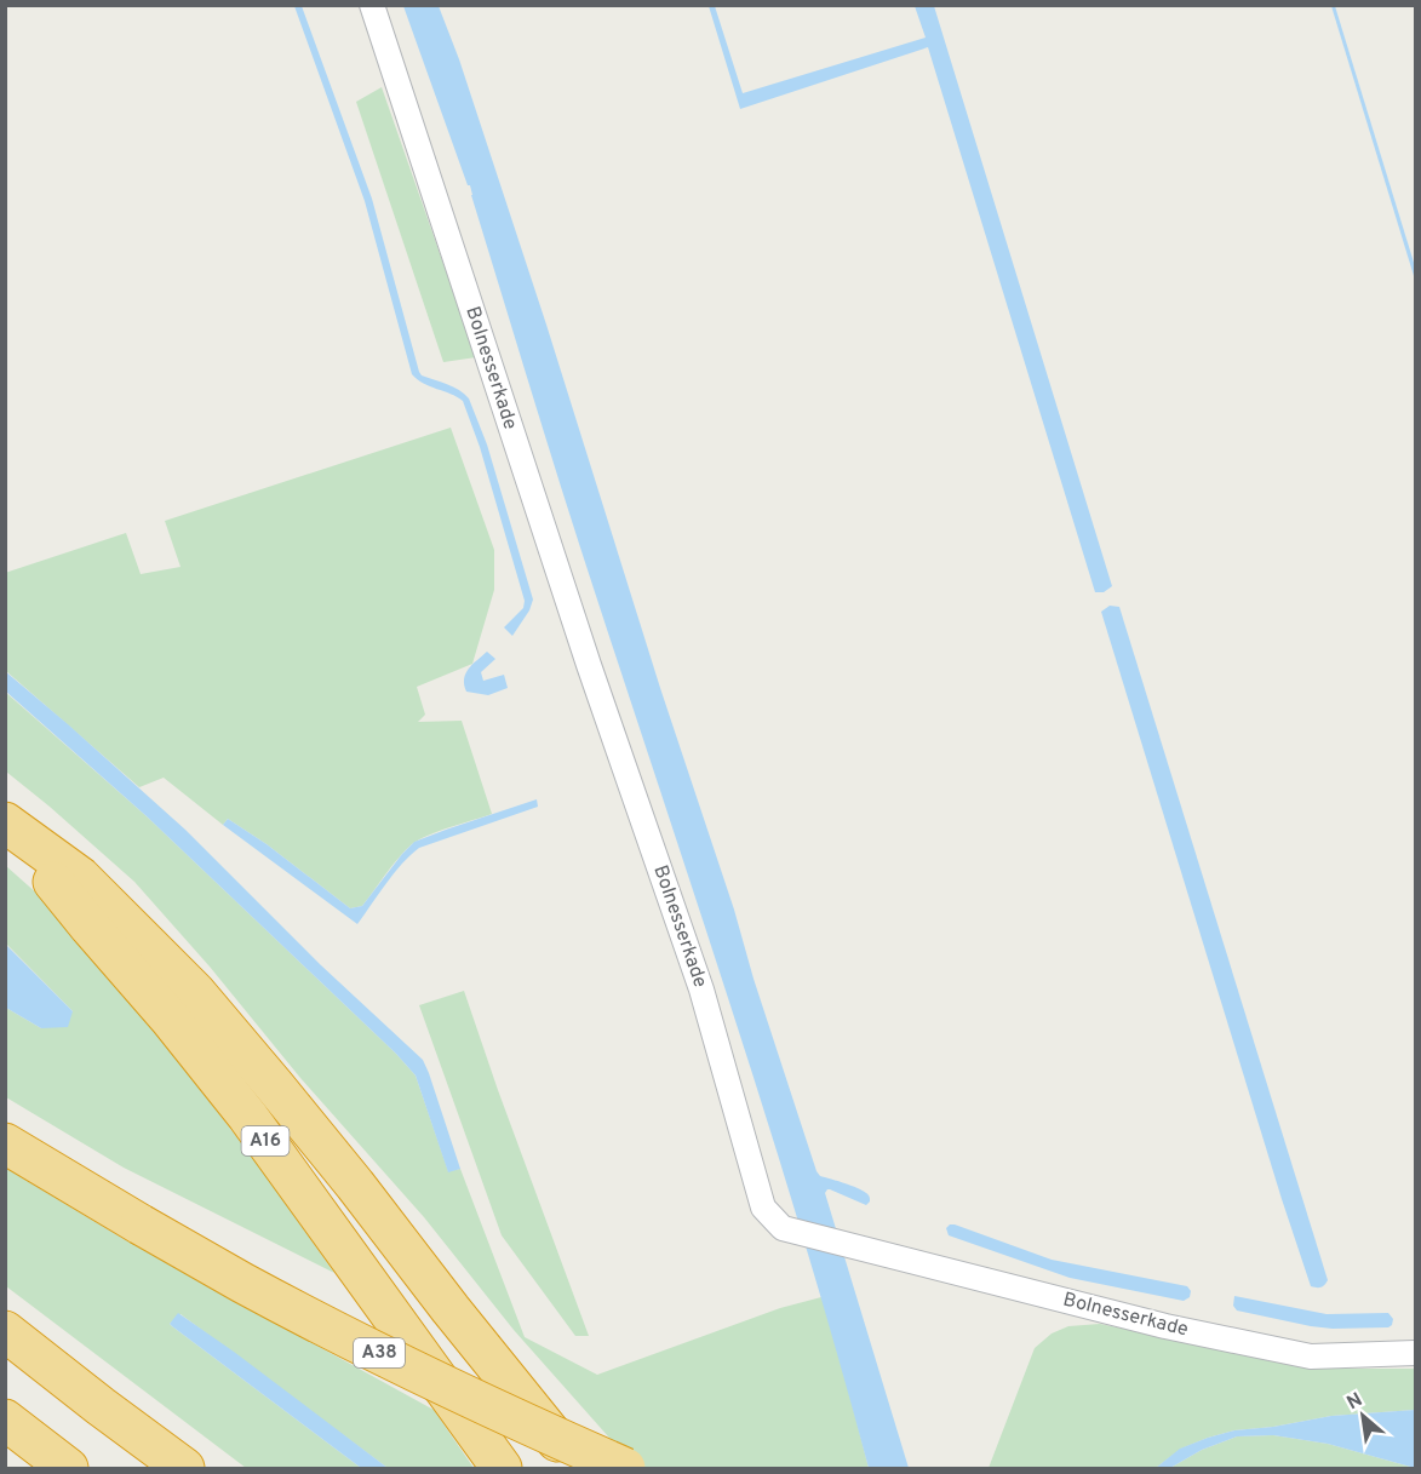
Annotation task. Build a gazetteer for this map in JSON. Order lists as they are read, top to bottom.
{
  "streets": {
    "highway": ["A16", "A38"],
    "street": ["Bolnesserkade"]
  },
  "north": "top left"
}
